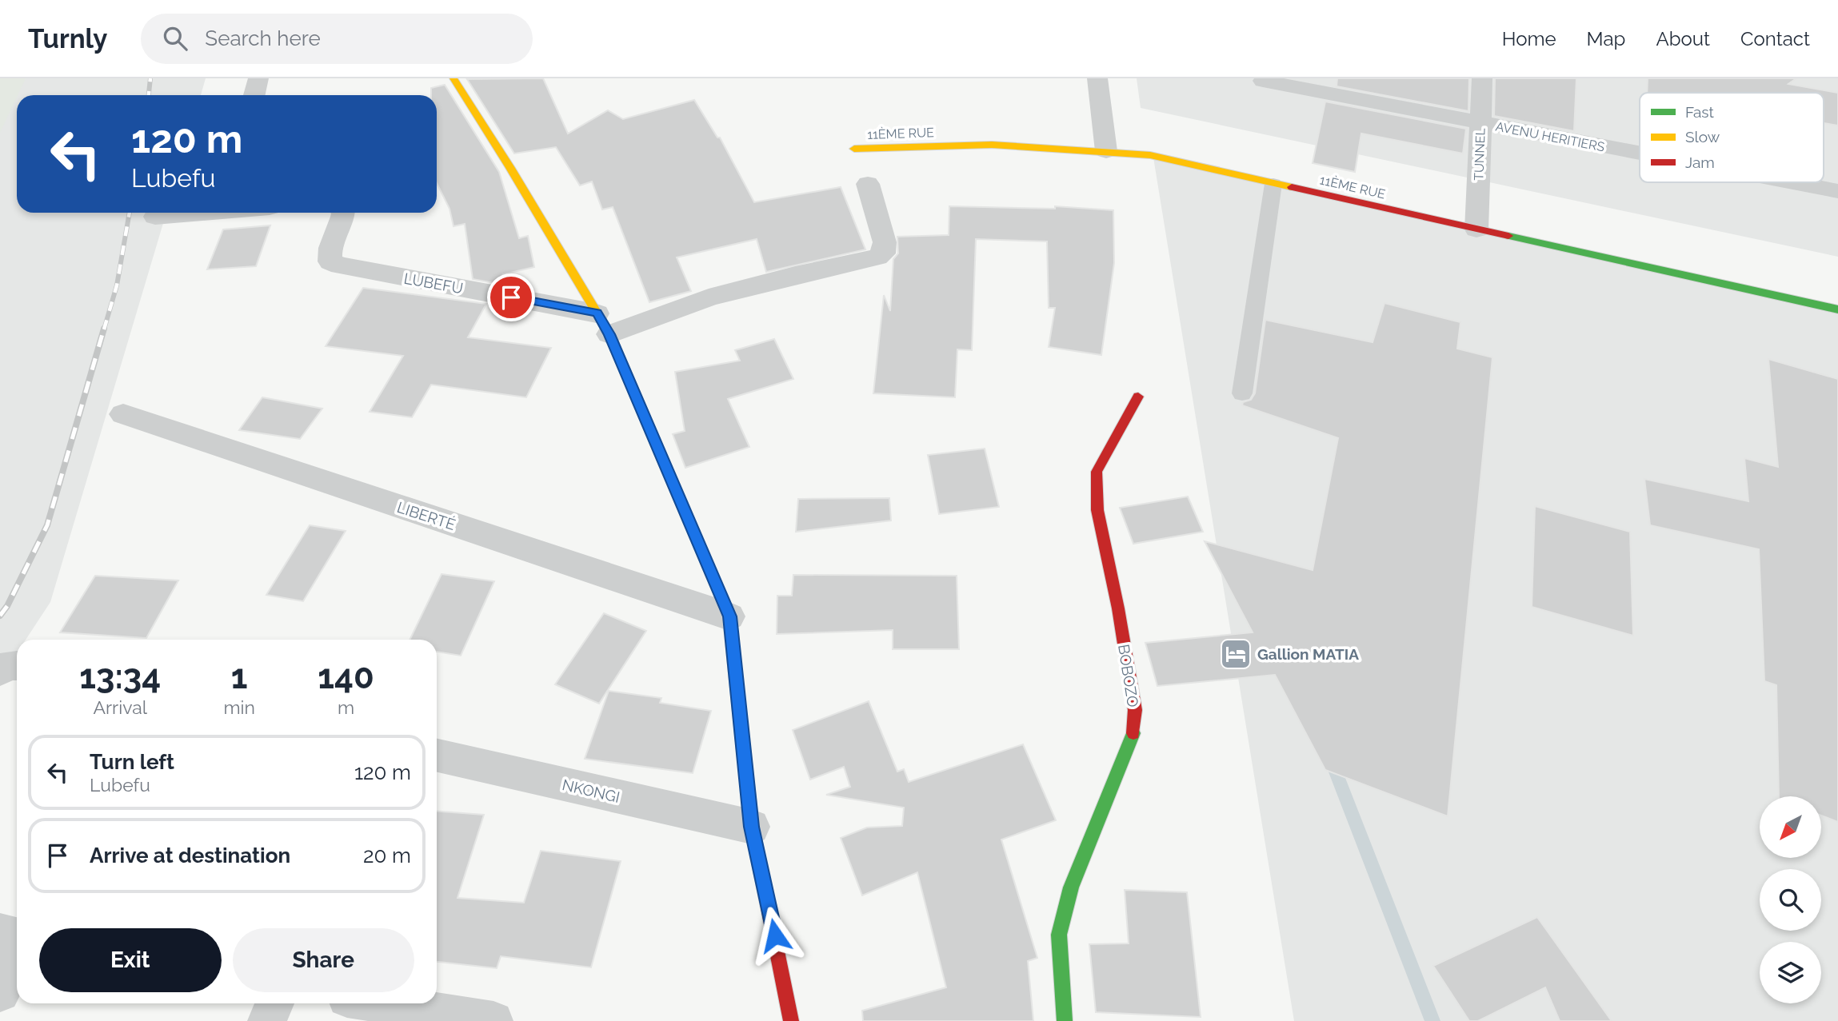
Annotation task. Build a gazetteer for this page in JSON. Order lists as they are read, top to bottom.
{
  "streets": {
    "street": [
      "11ÈME RUE",
      "AVENU HERITIERS",
      "TUNNEL",
      "LUBEFU",
      "LIBERTÉ",
      "BOBOZO",
      "NKONGI"
    ]
  },
  "crossings": [
    ["11ÈME RUE", "TUNNEL"],
    ["AVENU HERITIERS", "TUNNEL"]
  ],
  "places": {
    "hotel": ["Gallion MATIA"]
  },
  "legend": ["Fast", "Slow", "Jam"],
  "north": "bottom left",
  "page": {
    "header": "Turnly",
    "search": "Search here",
    "nav": [
      "Home",
      "Map",
      "About",
      "Contact"
    ],
    "turn": ["120 m", "Lubefu"],
    "eta": [
      "13:34",
      "Arrival",
      "1",
      "min",
      "140",
      "m"
    ],
    "list": [
      {
        "name": "Turn left",
        "note": "Lubefu",
        "value": "120 m"
      },
      {
        "name": "Arrive at destination",
        "value": "20 m"
      }
    ],
    "buttons": ["Exit", "Share"]
  }
}
